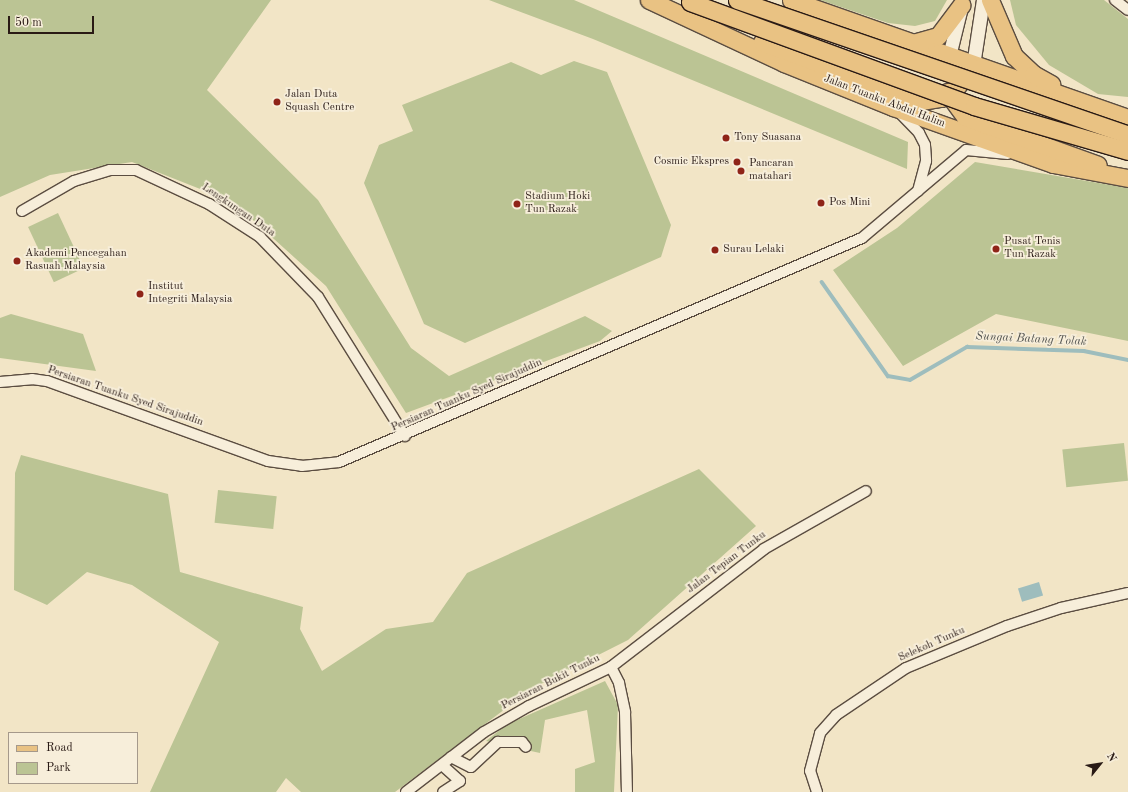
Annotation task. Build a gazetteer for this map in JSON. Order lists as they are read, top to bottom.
{
  "streets": {
    "main road": ["Jalan Tuanku Abdul Halim"],
    "street": [
      "Lengkungan Duta",
      "Persiaran Tuanku Syed Sirajuddin",
      "Jalan Tepian Tunku",
      "Selekoh Tunku",
      "Persiaran Bukit Tunku"
    ]
  },
  "crossings": [
    ["Jalan Tuanku Abdul Halim", "Persiaran Tuanku Syed Sirajuddin"],
    ["Lengkungan Duta", "Persiaran Tuanku Syed Sirajuddin"],
    ["Jalan Tepian Tunku", "Persiaran Bukit Tunku"]
  ],
  "water": ["Sungai Batang Tolak"],
  "places": [
    "Jalan Duta Squash Centre",
    "Tony Suasana",
    "Cosmic Ekspres",
    "Pancaran matahari",
    "Pos Mini",
    "Stadium Hoki Tun Razak",
    "Pusat Tenis Tun Razak",
    "Surau Lelaki",
    "Akademi Pencegahan Rasuah Malaysia",
    "Institut Integriti Malaysia"
  ],
  "legend": ["Road", "Park"],
  "scale_bar": "50 m",
  "north": "top right"
}
